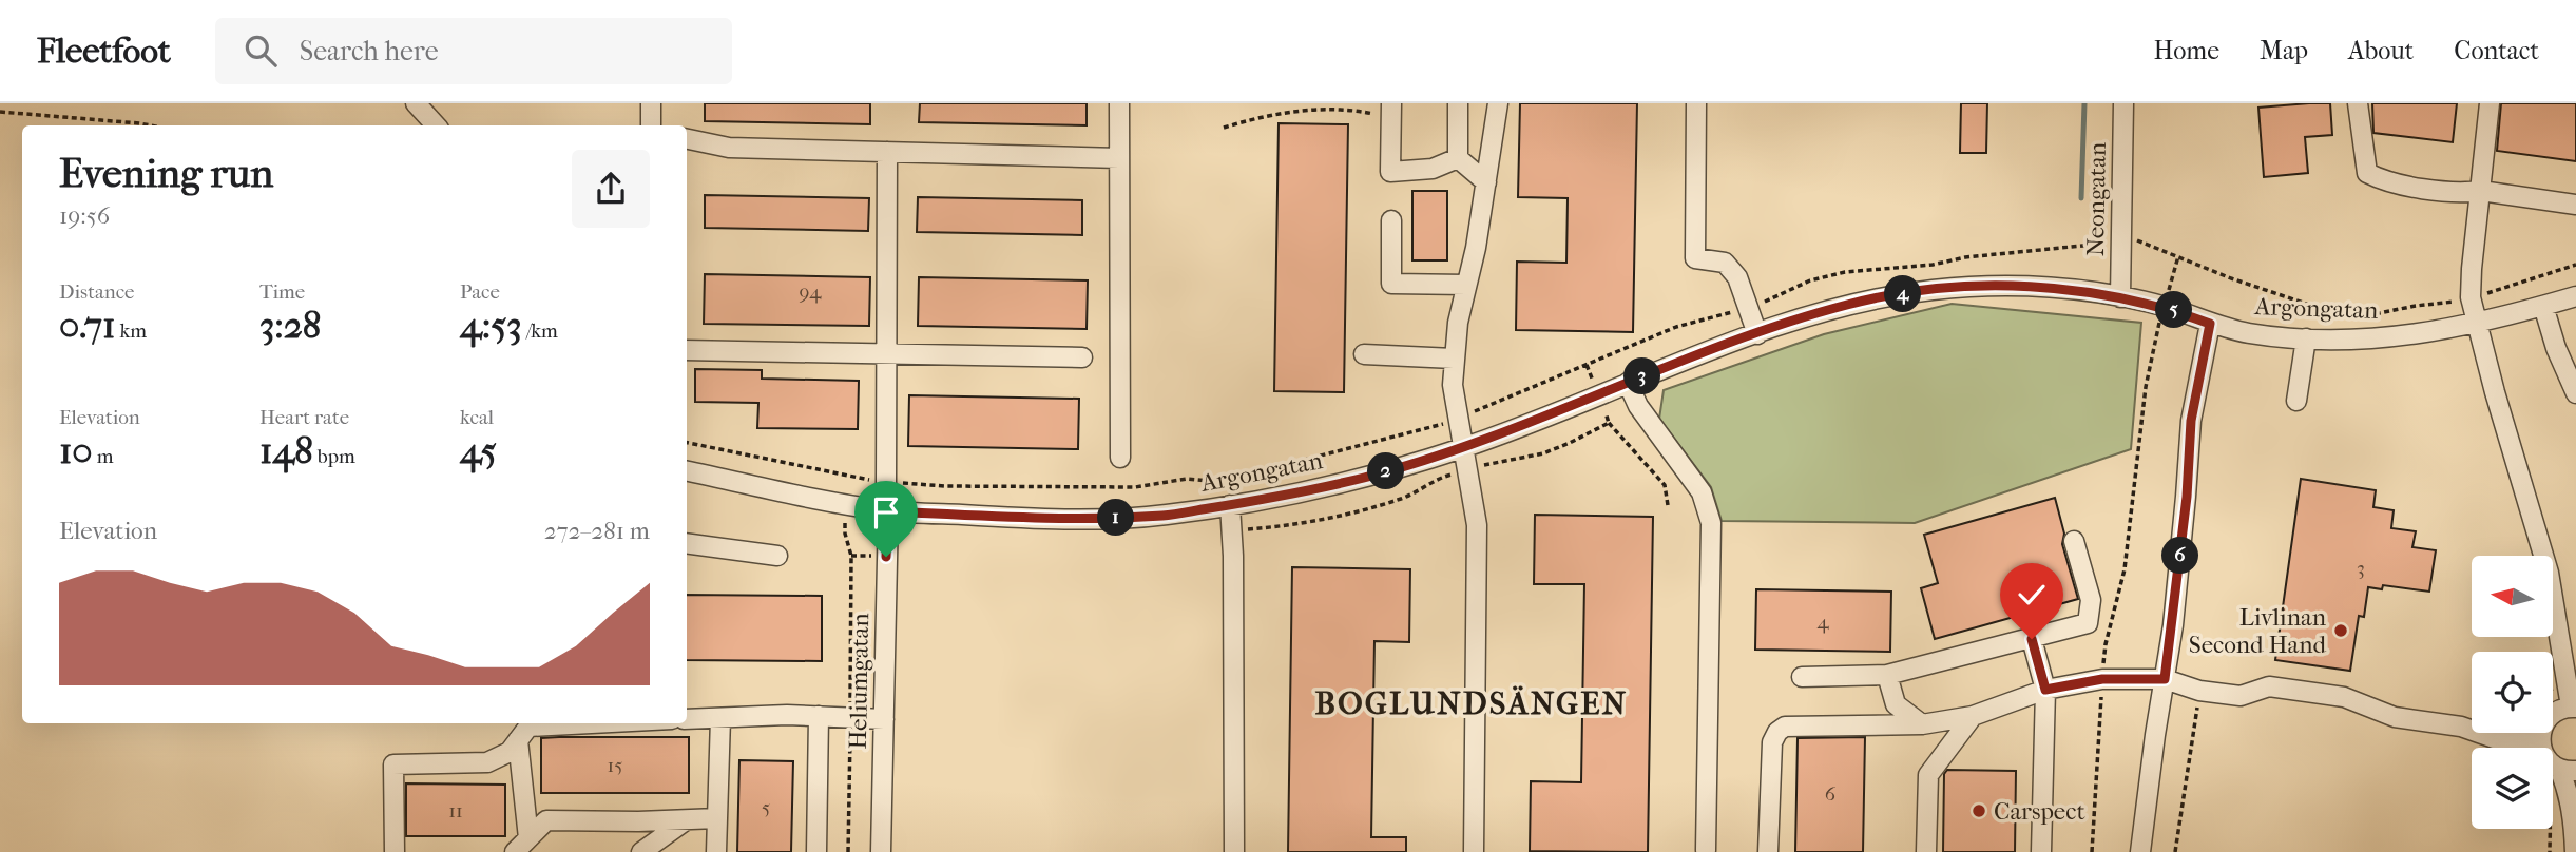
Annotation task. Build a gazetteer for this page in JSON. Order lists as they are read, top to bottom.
{
  "streets": {
    "street": ["Neongatan", "Argongatan", "Heliumgatan"]
  },
  "crossings": [
    ["Neongatan", "Argongatan"],
    ["Argongatan", "Heliumgatan"]
  ],
  "districts": ["BOGLUNDSÄNGEN"],
  "places": ["Livlinan Second Hand", "Carspect"],
  "house_numbers": [
    "94",
    "3",
    "4",
    "15",
    "6",
    "5",
    "11"
  ],
  "north": "left",
  "page": {
    "header": "Fleetfoot",
    "search": "Search here",
    "nav": [
      "Home",
      "Map",
      "About",
      "Contact"
    ],
    "heading": ["Evening run", "19:56"],
    "stats": [
      ["Distance", "0.71 km"],
      ["Time", "3:28"],
      ["Pace", "4:53 /km"],
      ["Elevation", "10 m"],
      ["Heart rate", "148 bpm"],
      ["kcal", "45"]
    ],
    "pins": [
      "4",
      "5",
      "3",
      "2",
      "1",
      "6"
    ],
    "chart": ["Elevation", "272–281 m"]
  }
}
